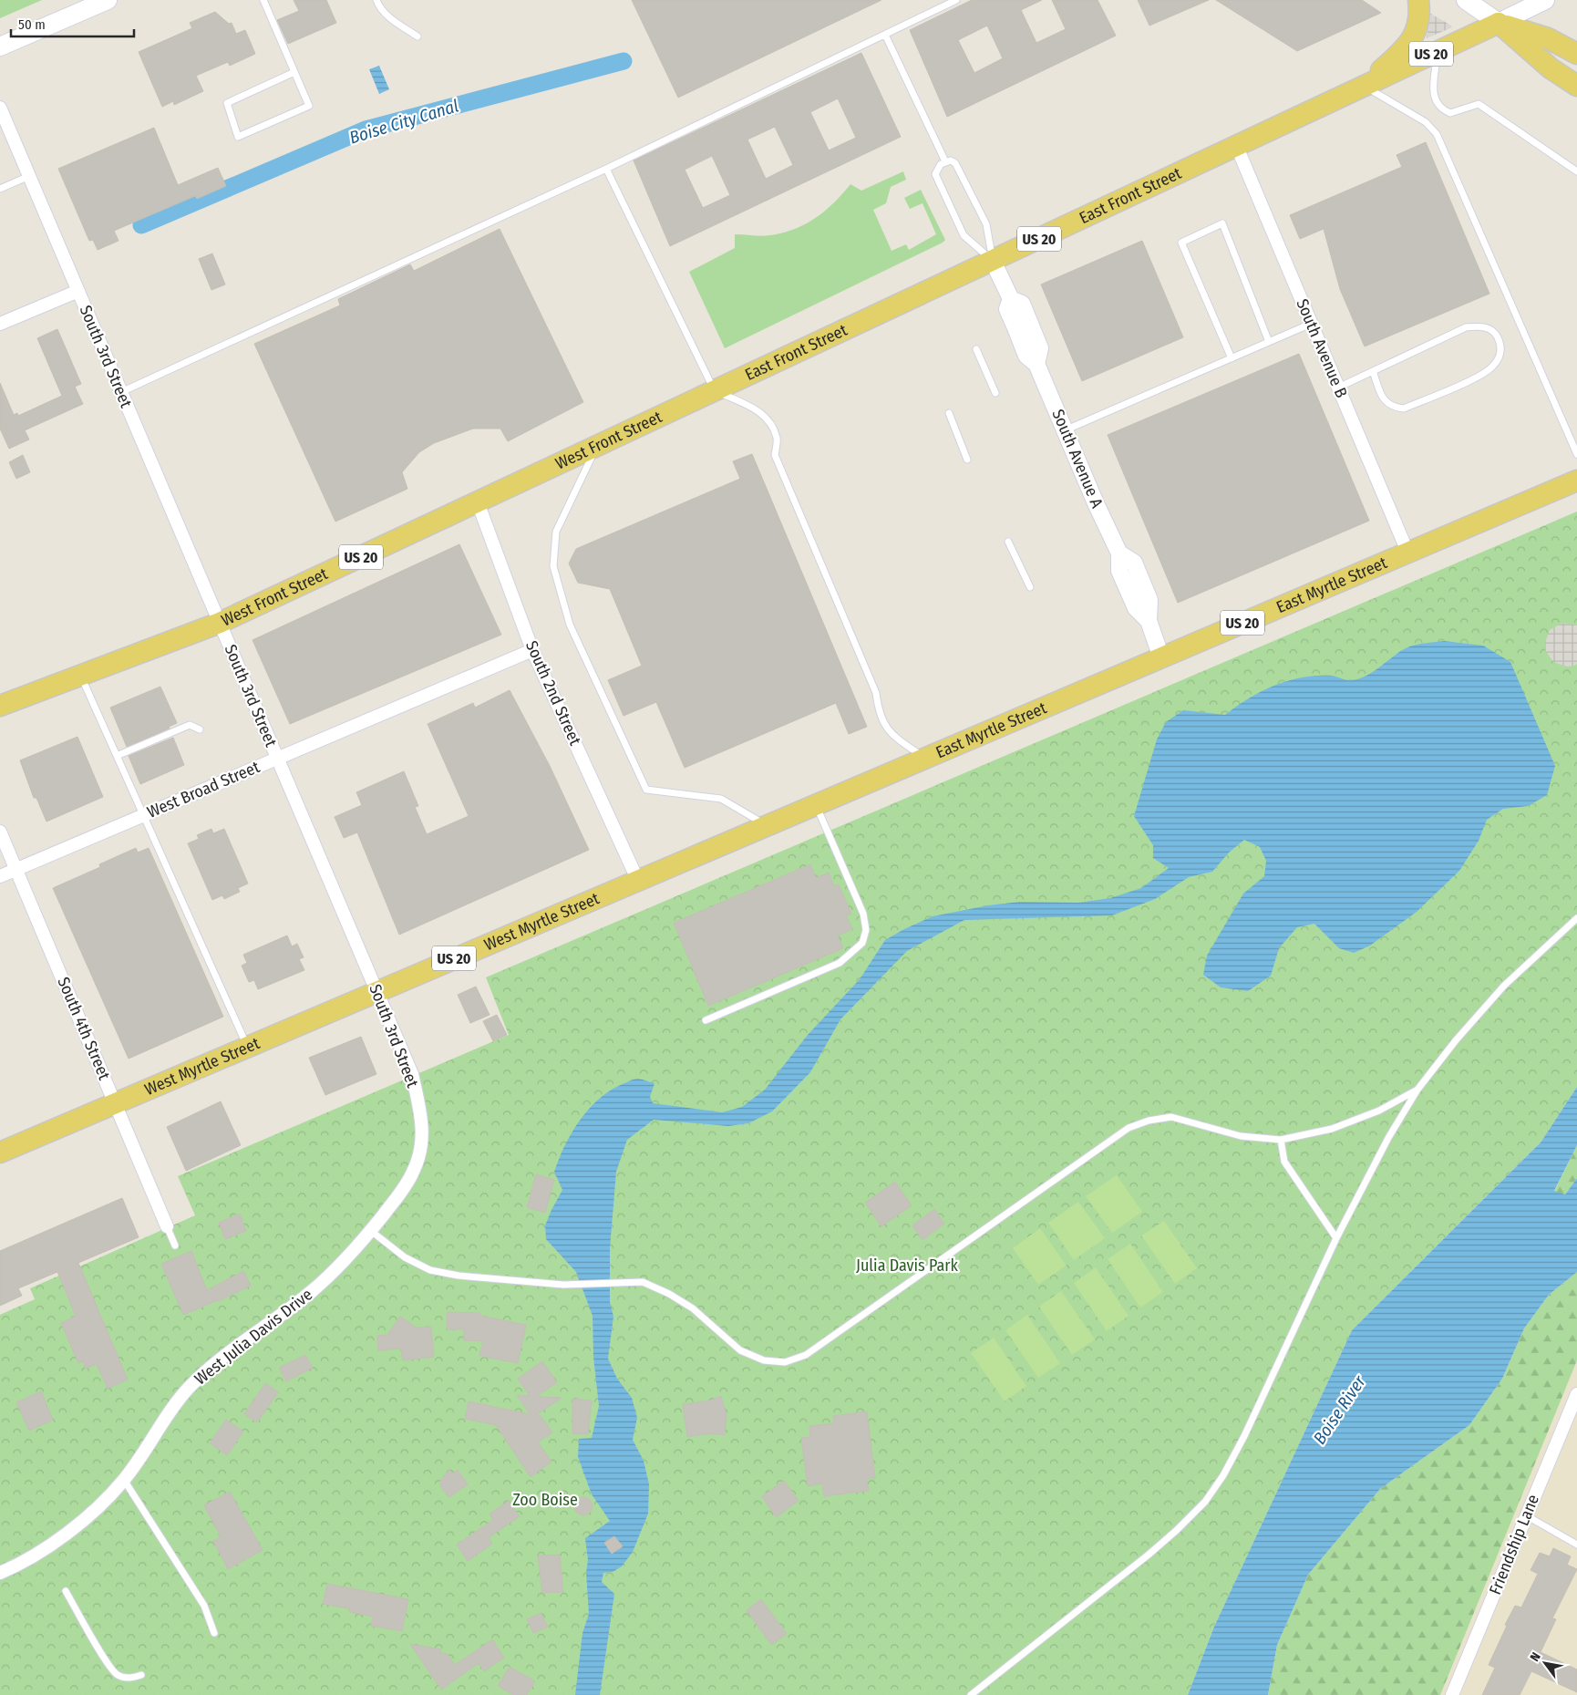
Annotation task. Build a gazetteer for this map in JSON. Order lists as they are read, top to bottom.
{
  "streets": {
    "main road": [
      "US 20",
      "East Front Street",
      "West Front Street",
      "East Myrtle Street",
      "West Myrtle Street"
    ],
    "street": [
      "South Avenue B",
      "South 3rd Street",
      "South Avenue A",
      "South 2nd Street",
      "West Broad Street",
      "South 4th Street",
      "West Julia Davis Drive",
      "Friendship Lane"
    ]
  },
  "crossings": [
    ["East Front Street", "South Avenue B"],
    ["East Front Street", "West Front Street"],
    ["East Front Street", "South Avenue A"],
    ["South Avenue B", "East Myrtle Street"],
    ["South 3rd Street", "West Front Street"],
    ["South 3rd Street", "West Broad Street"],
    ["South 3rd Street", "West Myrtle Street"],
    ["South 3rd Street", "West Julia Davis Drive"],
    ["West Front Street", "South 2nd Street"],
    ["South Avenue A", "East Myrtle Street"],
    ["East Myrtle Street", "West Myrtle Street"],
    ["South 2nd Street", "West Broad Street"],
    ["South 2nd Street", "West Myrtle Street"],
    ["West Broad Street", "South 4th Street"],
    ["West Myrtle Street", "South 4th Street"]
  ],
  "water": ["Boise City Canal", "Boise River"],
  "parks": ["Julia Davis Park", "Zoo Boise"],
  "scale_bar": "50 m",
  "north": "top left"
}
